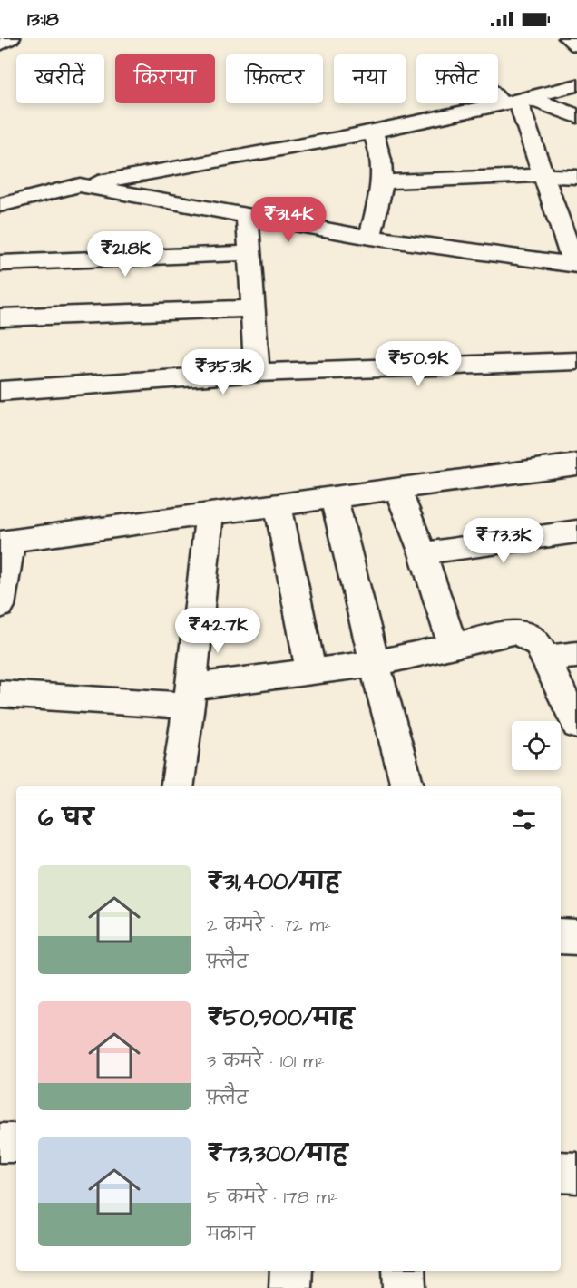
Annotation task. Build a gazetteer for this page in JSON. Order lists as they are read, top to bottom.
{
  "page": {
    "status": "13:18",
    "chip": [
      "खरीदें",
      "किराया",
      "फ़िल्टर",
      "नया",
      "फ़्लैट"
    ],
    "price": [
      "₹31.4K",
      "₹21.8K",
      "₹50.9K",
      "₹35.3K",
      "₹73.3K",
      "₹42.7K"
    ],
    "heading": "6 घर",
    "list": [
      {
        "name": "₹31,400/माह",
        "note": "2 कमरे · 72 m² · फ़्लैट"
      },
      {
        "name": "₹50,900/माह",
        "note": "3 कमरे · 101 m² · फ़्लैट"
      },
      {
        "name": "₹73,300/माह",
        "note": "5 कमरे · 178 m² · मकान"
      }
    ]
  }
}
